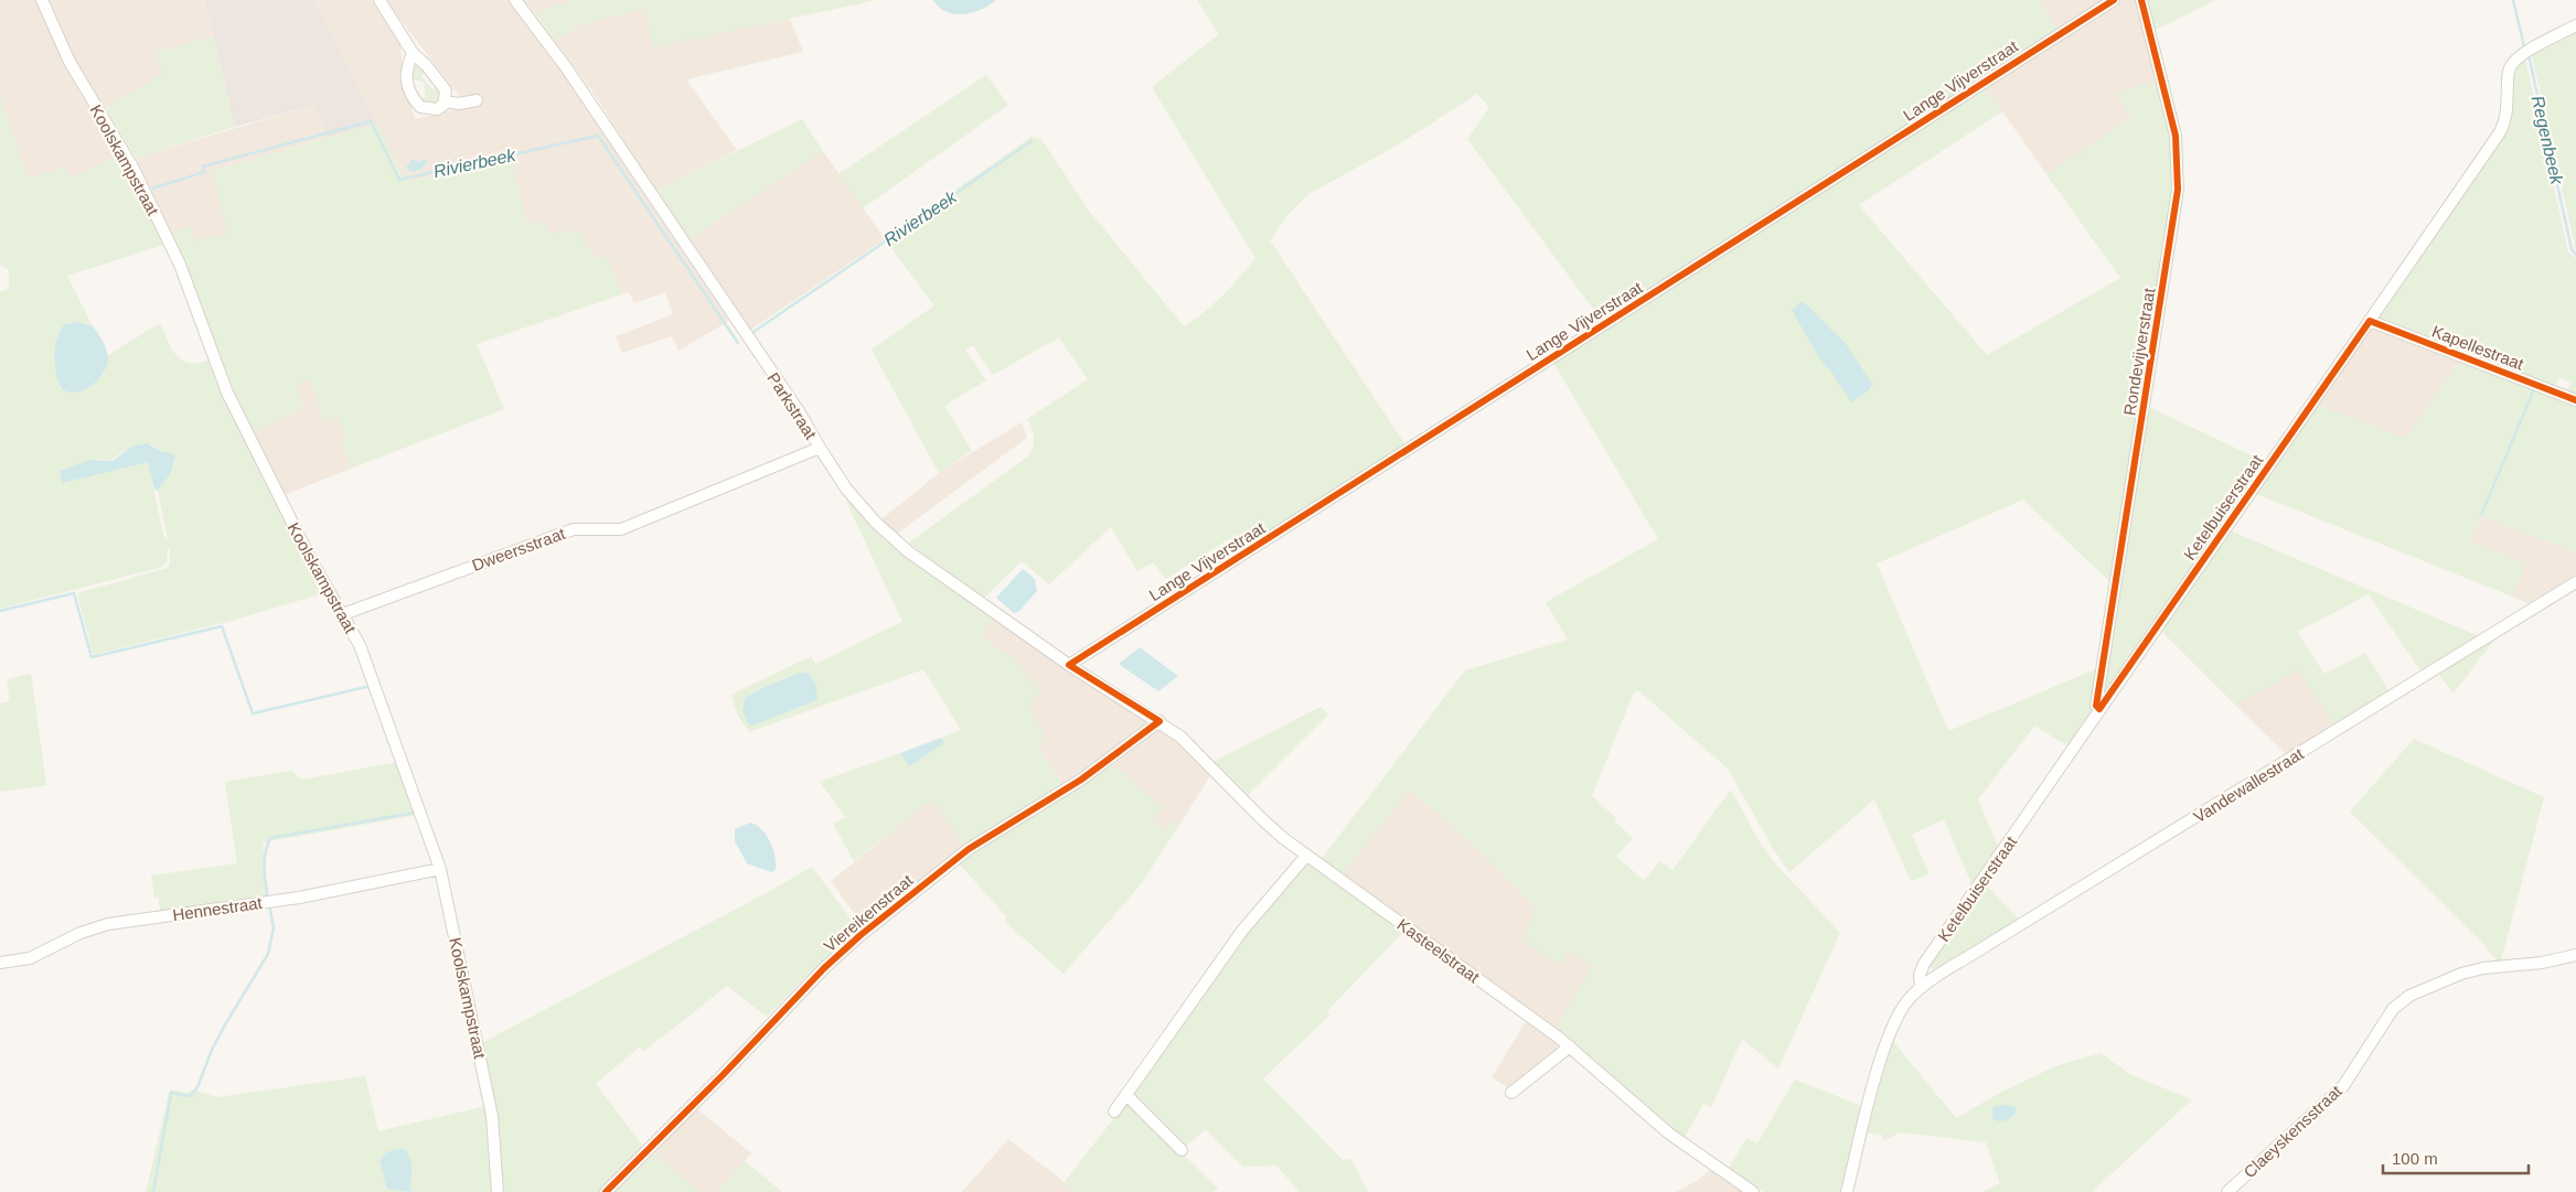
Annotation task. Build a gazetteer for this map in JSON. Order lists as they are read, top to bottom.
{
  "streets": {
    "street": [
      "Lange Vijverstraat",
      "Koolskampstraat",
      "Kapellestraat",
      "Rondevijverstraat",
      "Parkstraat",
      "Ketelbuiserstraat",
      "Dweersstraat",
      "Vandewallestraat",
      "Hennestraat",
      "Viereikenstraat",
      "Kasteelstraat",
      "Claeyskensstraat"
    ]
  },
  "crossings": [
    ["Lange Vijverstraat", "Parkstraat"],
    ["Koolskampstraat", "Dweersstraat"],
    ["Koolskampstraat", "Hennestraat"],
    ["Kapellestraat", "Ketelbuiserstraat"],
    ["Rondevijverstraat", "Ketelbuiserstraat"],
    ["Parkstraat", "Dweersstraat"],
    ["Parkstraat", "Viereikenstraat"],
    ["Parkstraat", "Kasteelstraat"],
    ["Ketelbuiserstraat", "Vandewallestraat"],
    ["Viereikenstraat", "Kasteelstraat"]
  ],
  "water": ["Regenbeek", "Rivierbeek"],
  "scale_bar": "100 m"
}
